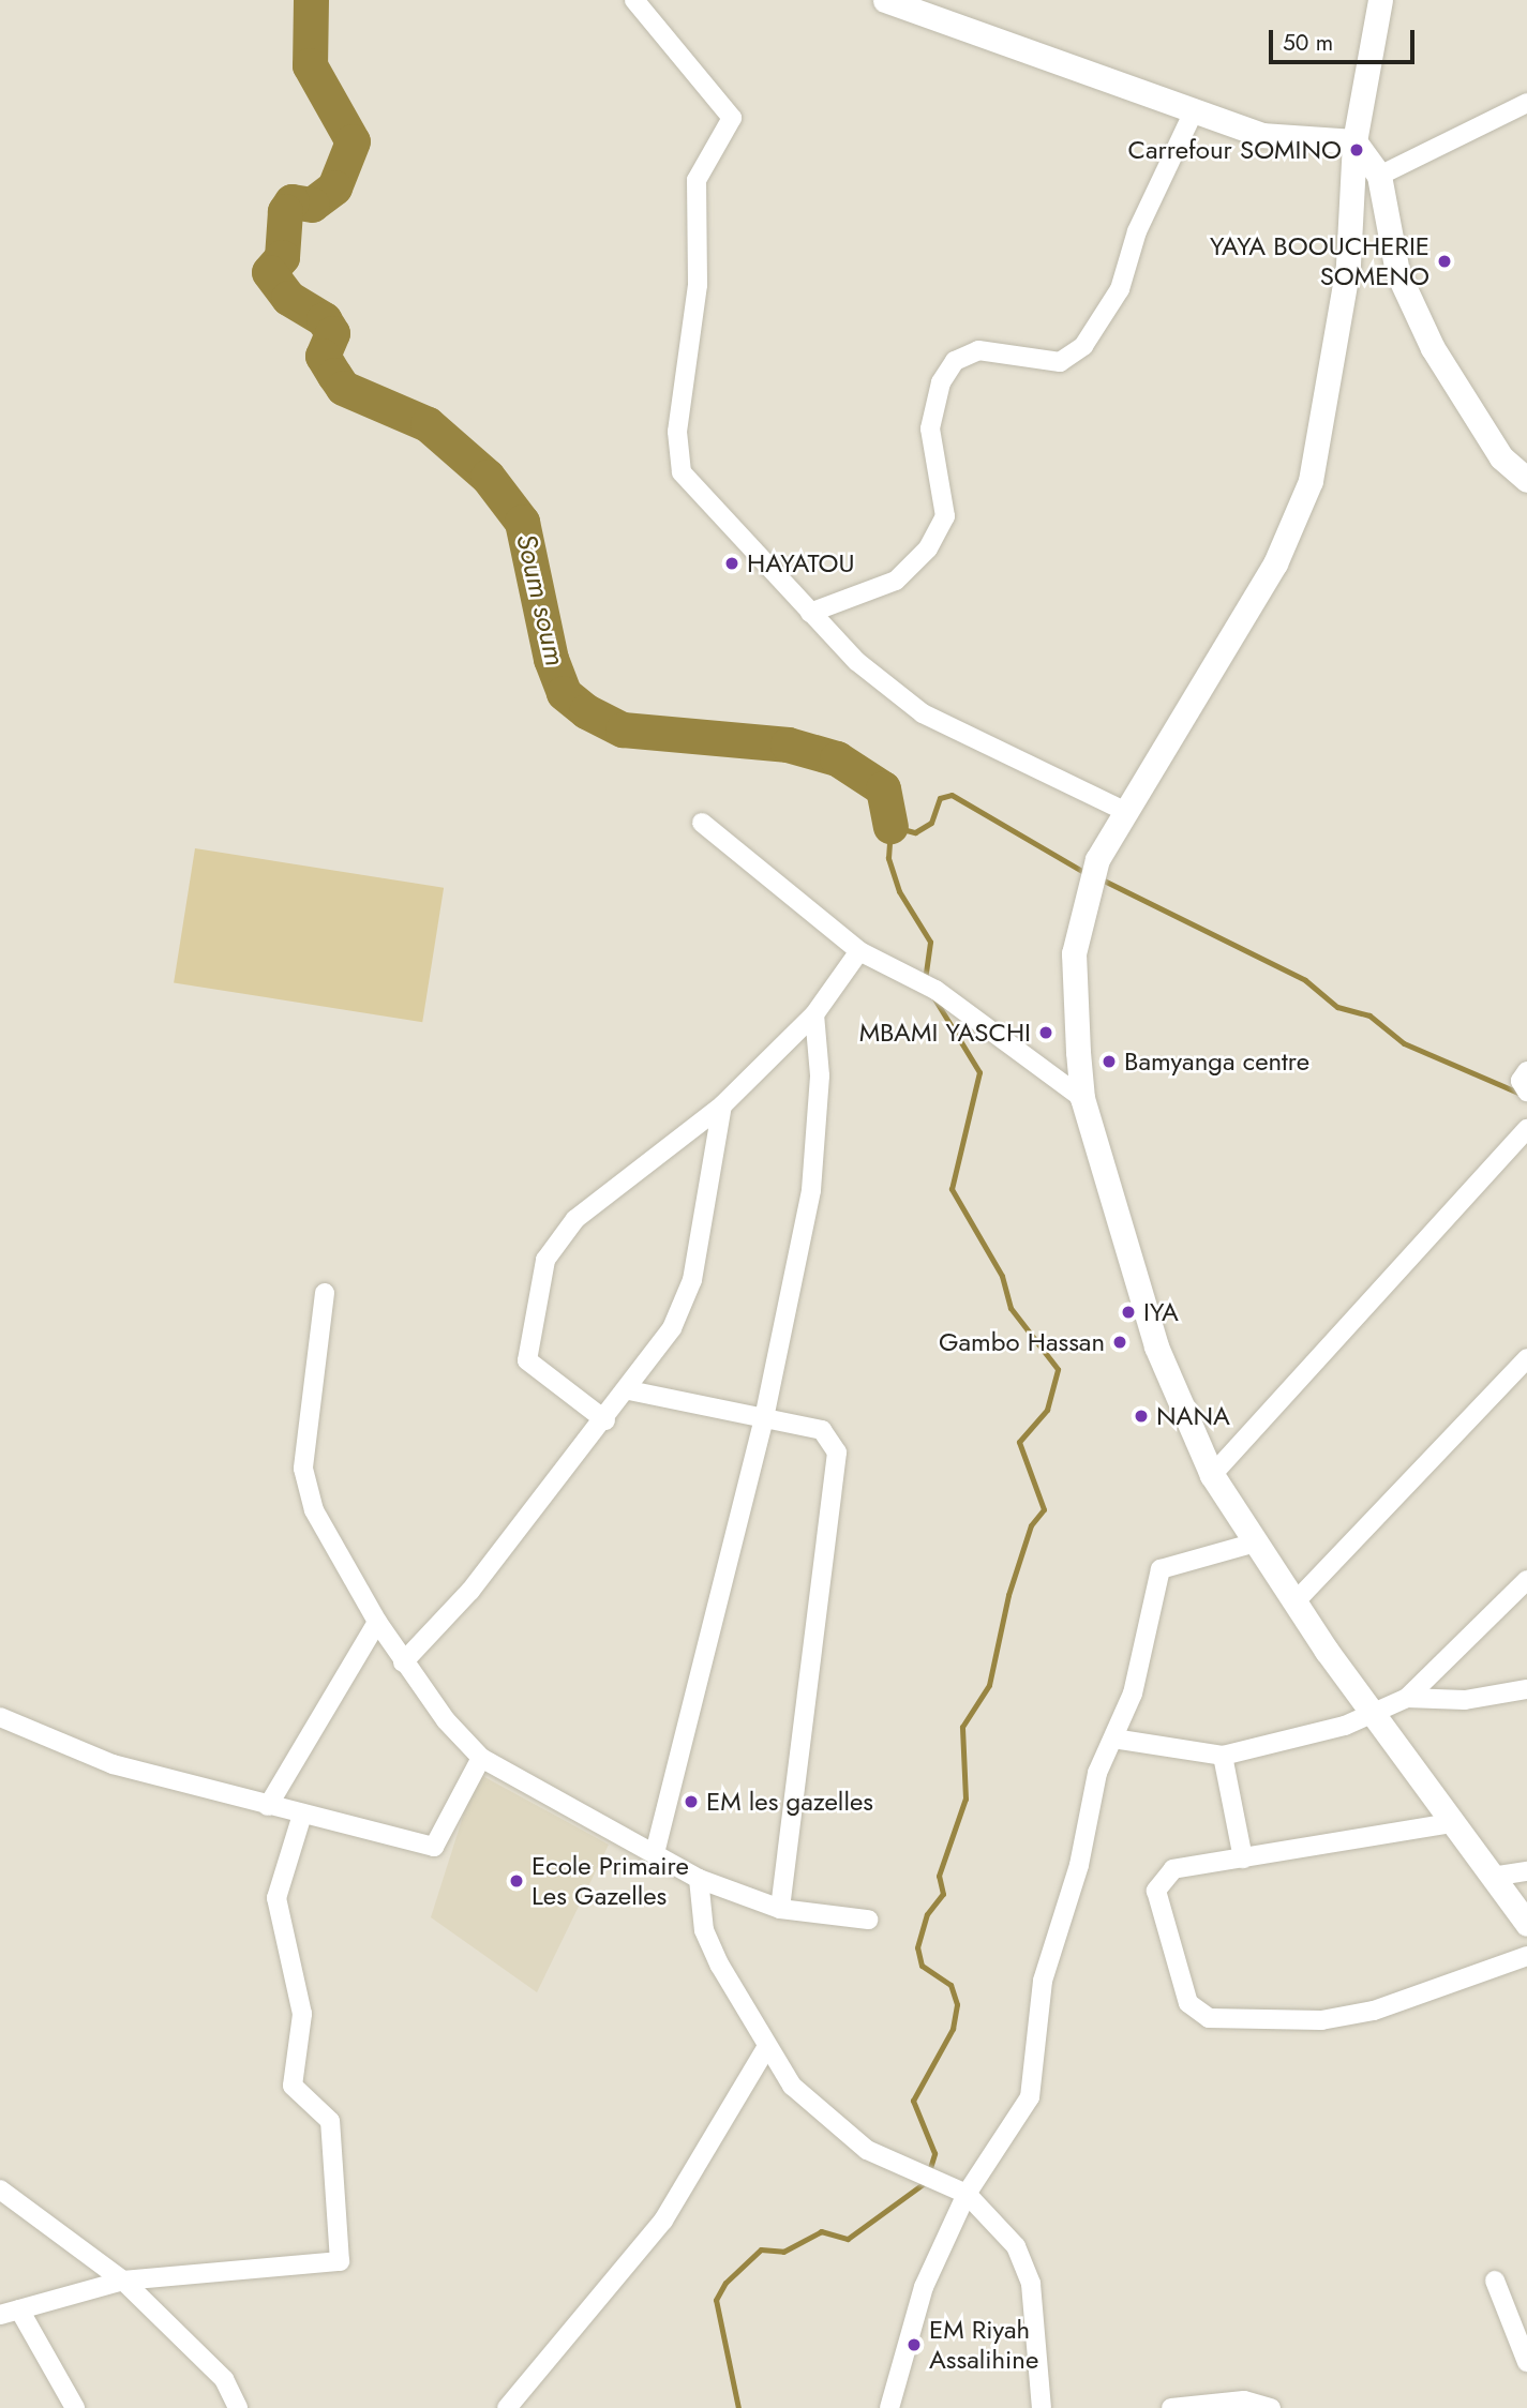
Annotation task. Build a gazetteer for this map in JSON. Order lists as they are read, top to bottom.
{
  "water": ["Soum soum"],
  "places": [
    "Carrefour SOMINO",
    "YAYA BOOUCHERIE SOMENO",
    "HAYATOU",
    "MBAMI YASCHI",
    "Bamyanga centre",
    "IYA",
    "Gambo Hassan",
    "NANA",
    "EM les gazelles",
    "Ecole Primaire Les Gazelles",
    "EM Riyah Assalihine"
  ],
  "scale_bar": "50 m"
}
